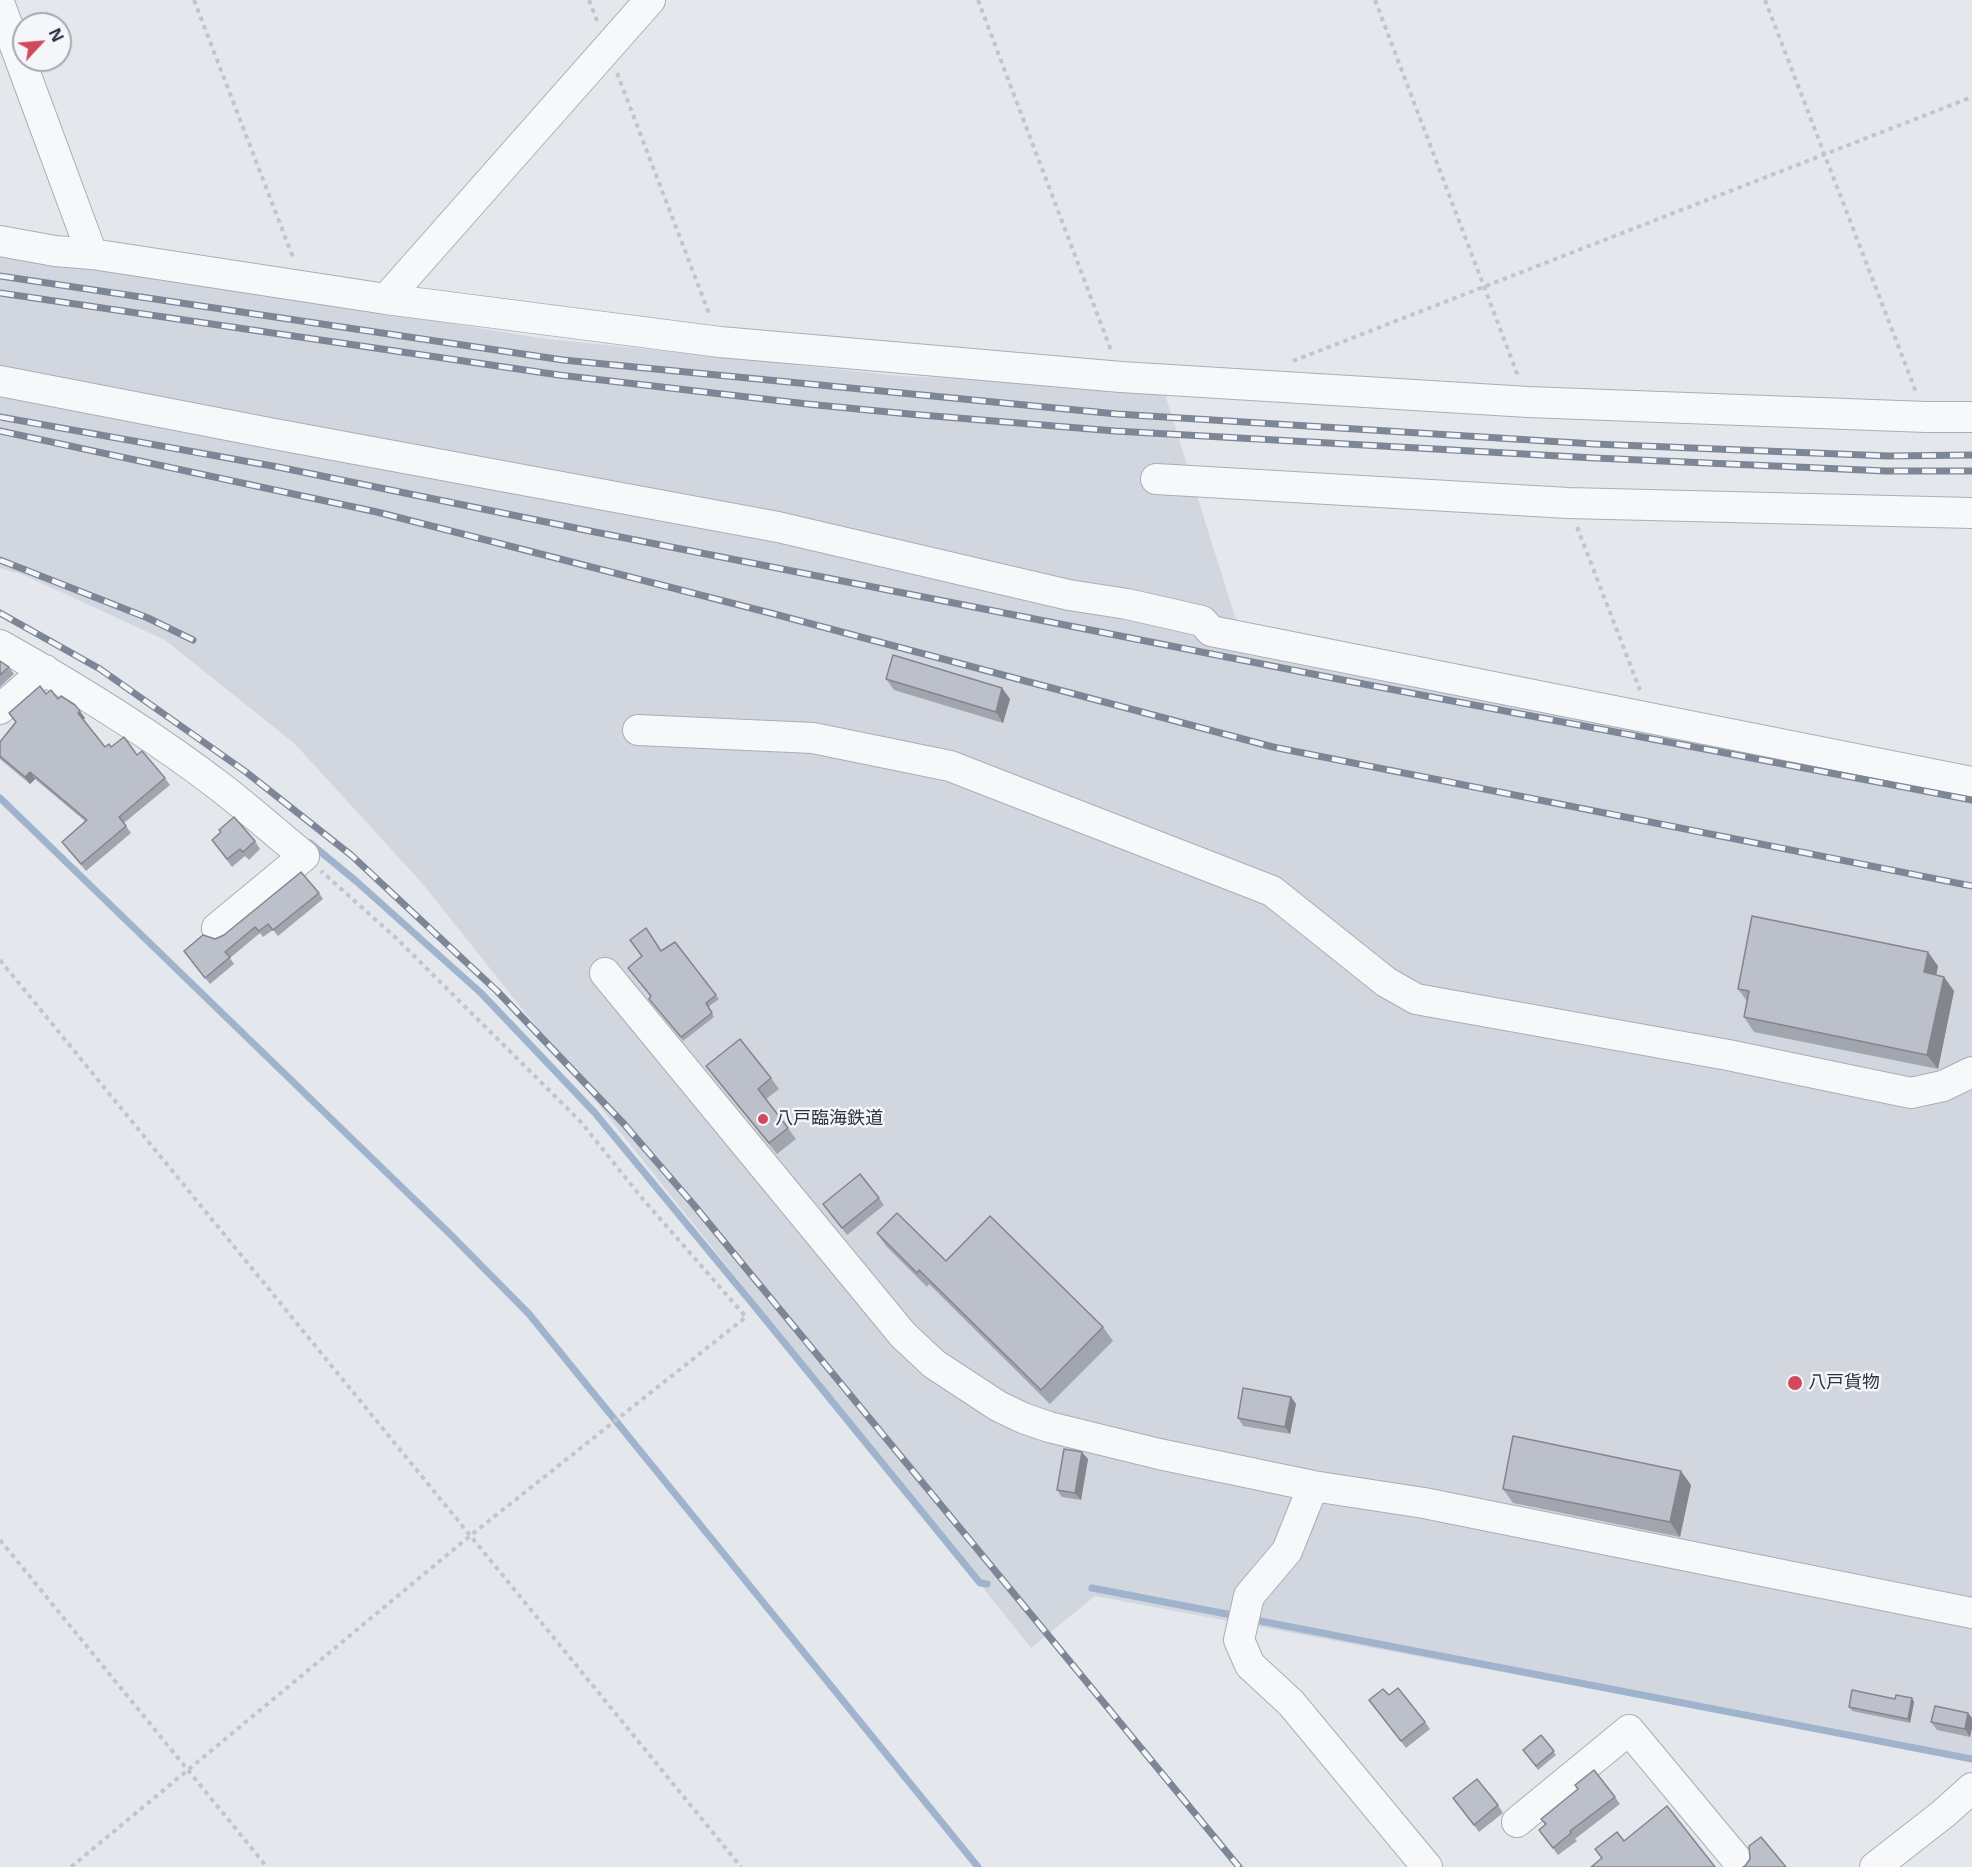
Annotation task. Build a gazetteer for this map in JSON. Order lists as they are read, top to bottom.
{
  "places": ["八戸臨海鉄道", "八戸貨物"],
  "north": "top right"
}
